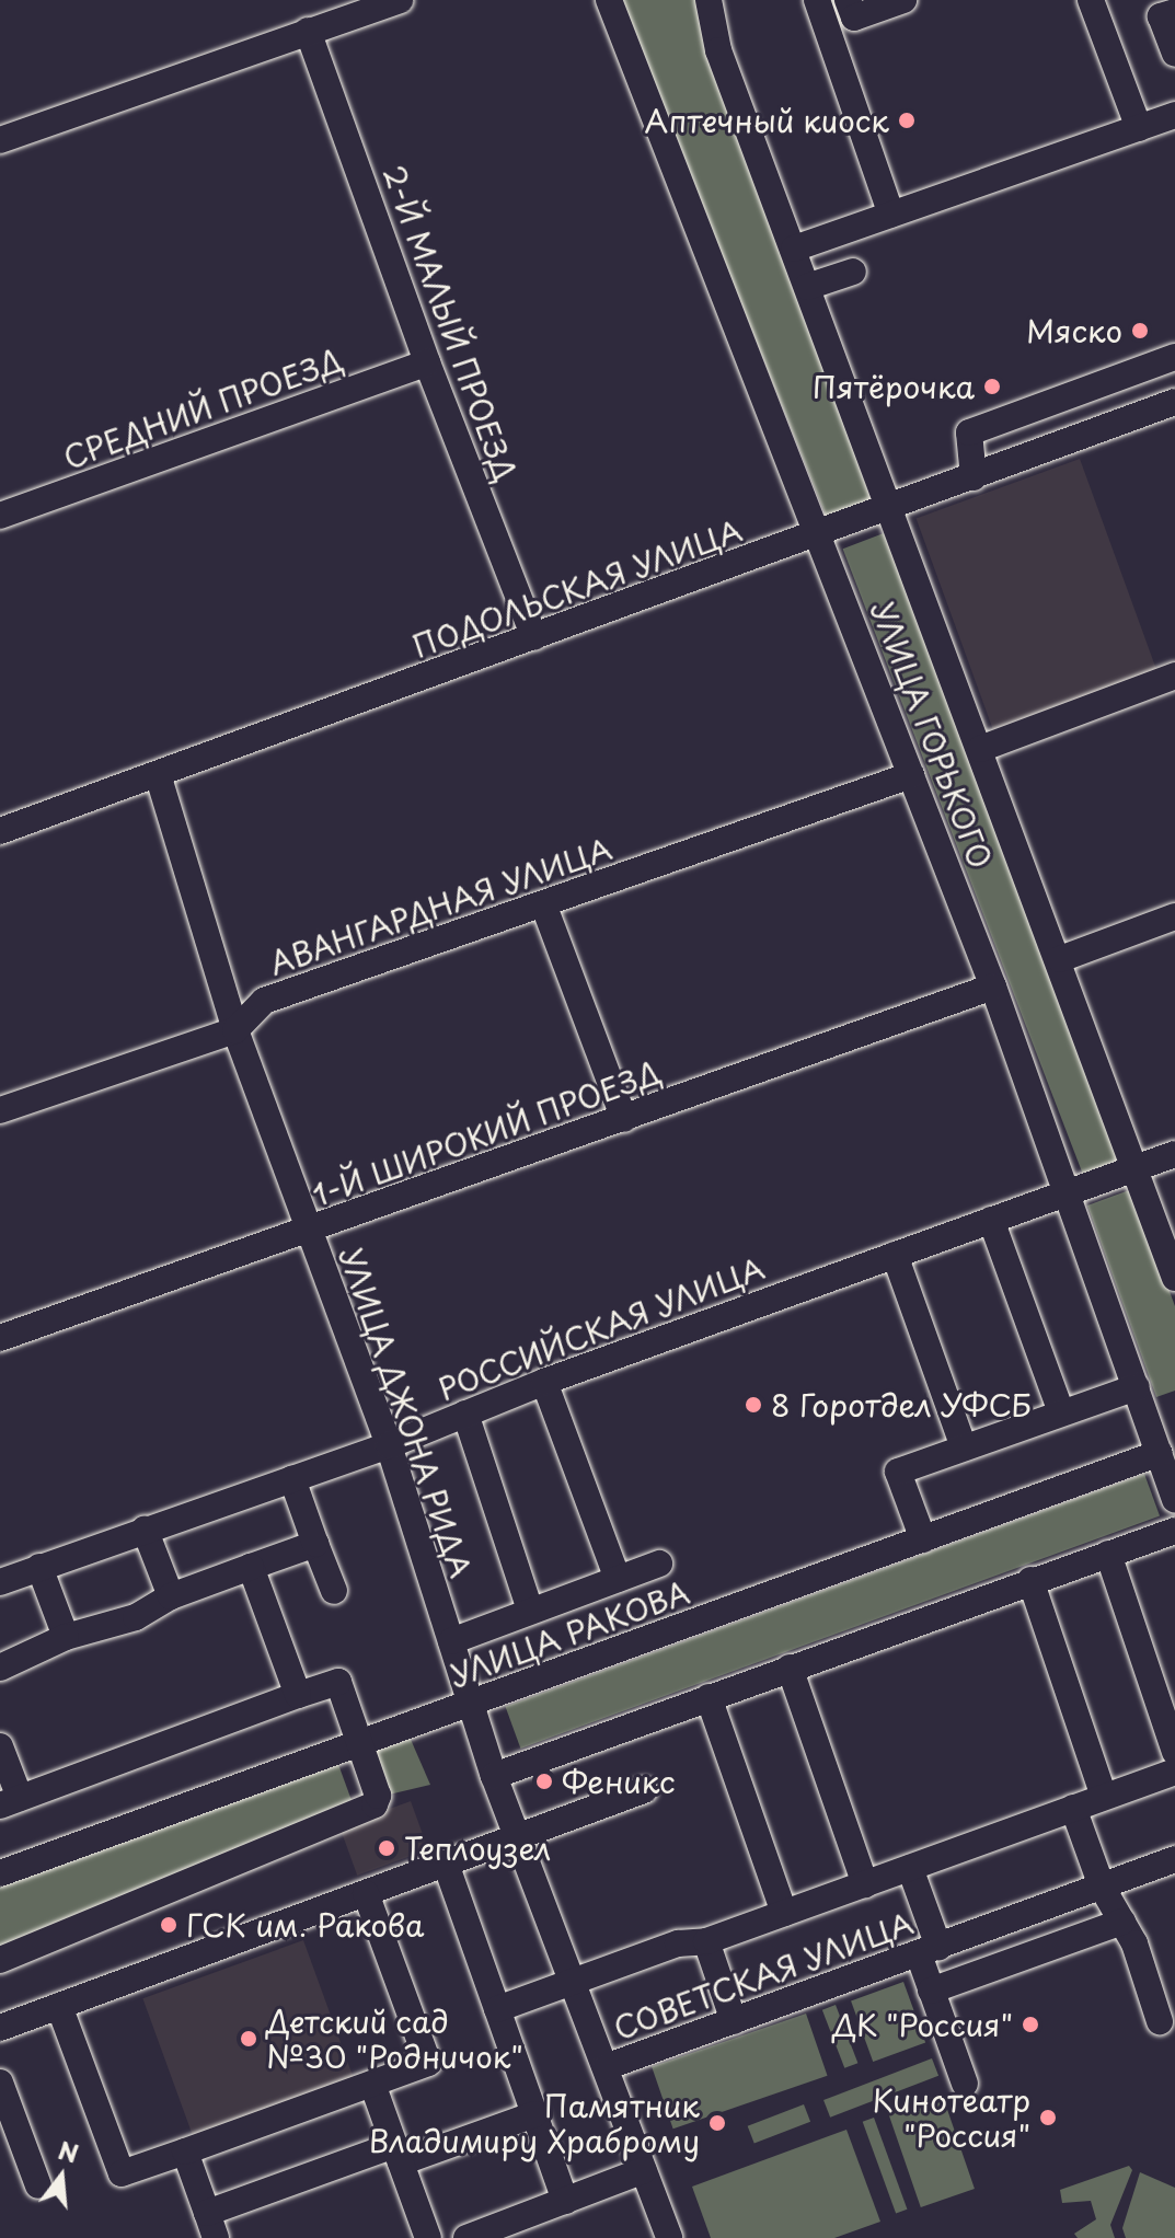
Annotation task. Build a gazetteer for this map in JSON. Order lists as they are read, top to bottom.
{
  "streets": {
    "street": [
      "2-Й МАЛЫЙ ПРОЕЗД",
      "СРЕДНИЙ ПРОЕЗД",
      "ПОДОЛЬСКАЯ УЛИЦА",
      "УЛИЦА ГОРЬКОГО",
      "АВАНГАРДНАЯ УЛИЦА",
      "1-Й ШИРОКИЙ ПРОЕЗД",
      "РОССИЙСКАЯ УЛИЦА",
      "УЛИЦА ДЖОНА РИДА",
      "УЛИЦА РАКОВА",
      "СОВЕТСКАЯ УЛИЦА"
    ]
  },
  "crossings": [
    ["2-Й МАЛЫЙ ПРОЕЗД", "СРЕДНИЙ ПРОЕЗД"],
    ["2-Й МАЛЫЙ ПРОЕЗД", "ПОДОЛЬСКАЯ УЛИЦА"],
    ["ПОДОЛЬСКАЯ УЛИЦА", "УЛИЦА ГОРЬКОГО"],
    ["ПОДОЛЬСКАЯ УЛИЦА", "УЛИЦА ДЖОНА РИДА"],
    ["УЛИЦА ГОРЬКОГО", "АВАНГАРДНАЯ УЛИЦА"],
    ["УЛИЦА ГОРЬКОГО", "1-Й ШИРОКИЙ ПРОЕЗД"],
    ["УЛИЦА ГОРЬКОГО", "РОССИЙСКАЯ УЛИЦА"],
    ["УЛИЦА ГОРЬКОГО", "УЛИЦА РАКОВА"],
    ["АВАНГАРДНАЯ УЛИЦА", "УЛИЦА ДЖОНА РИДА"],
    ["1-Й ШИРОКИЙ ПРОЕЗД", "УЛИЦА ДЖОНА РИДА"],
    ["РОССИЙСКАЯ УЛИЦА", "УЛИЦА ДЖОНА РИДА"],
    ["УЛИЦА ДЖОНА РИДА", "УЛИЦА РАКОВА"],
    ["УЛИЦА ДЖОНА РИДА", "СОВЕТСКАЯ УЛИЦА"]
  ],
  "places": [
    "Аптечный киоск",
    "Мяско",
    "Пятёрочка",
    "8 Горотдел УФСБ",
    "Феникс",
    "Теплоузел",
    "ГСК им. Ракова",
    "ДК \"Россия\"",
    "Детский сад №30 \"Родничок\"",
    "Кинотеатр \"Россия\"",
    "Памятник Владимиру Храброму"
  ],
  "north": "top"
}
